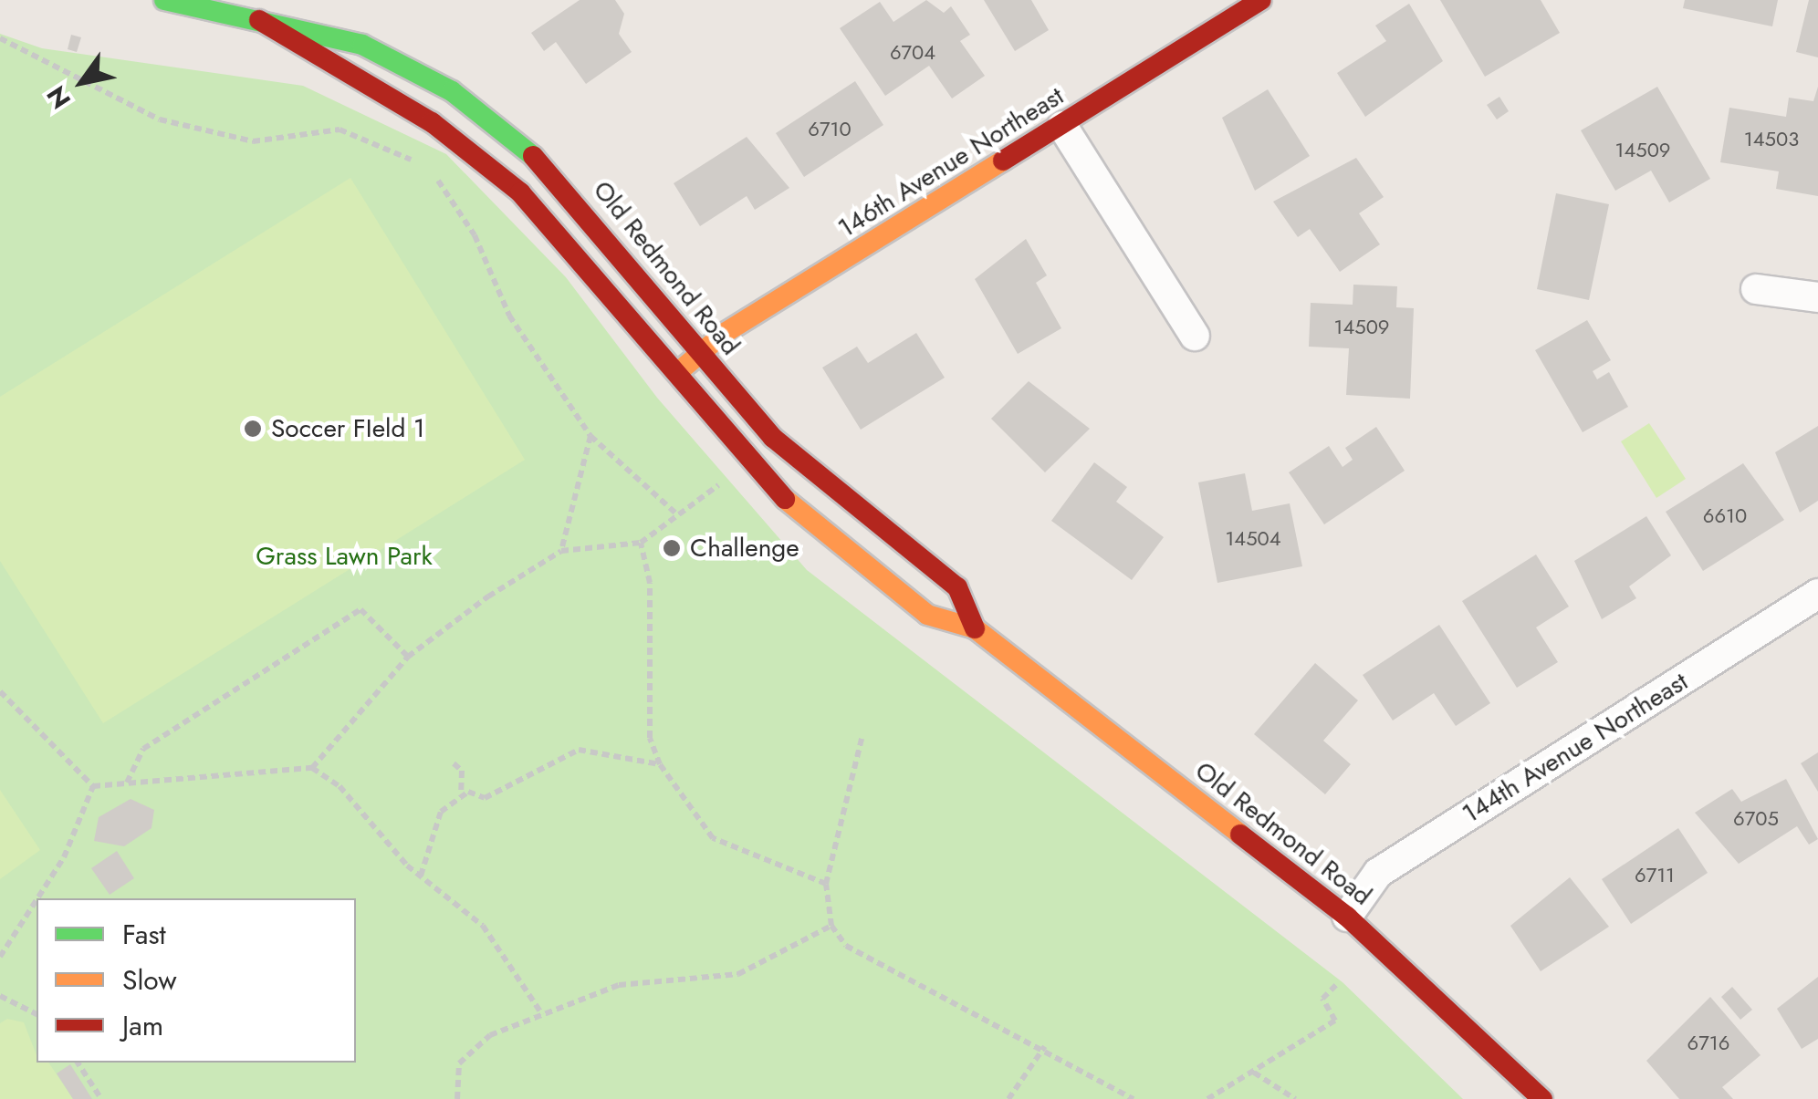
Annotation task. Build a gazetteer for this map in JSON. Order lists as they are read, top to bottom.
{
  "streets": {
    "main road": ["146th Avenue Northeast", "Old Redmond Road"],
    "street": ["144th Avenue Northeast"]
  },
  "crossings": [
    ["146th Avenue Northeast", "Old Redmond Road"],
    ["Old Redmond Road", "144th Avenue Northeast"]
  ],
  "parks": ["Grass Lawn Park"],
  "places": ["Soccer FIeld 1", "Challenge"],
  "house_numbers": [
    "6704",
    "6710",
    "14503",
    "14509",
    "14509",
    "6610",
    "14504",
    "6705",
    "6711",
    "6716"
  ],
  "legend": ["Fast", "Slow", "Jam"],
  "north": "bottom left"
}
